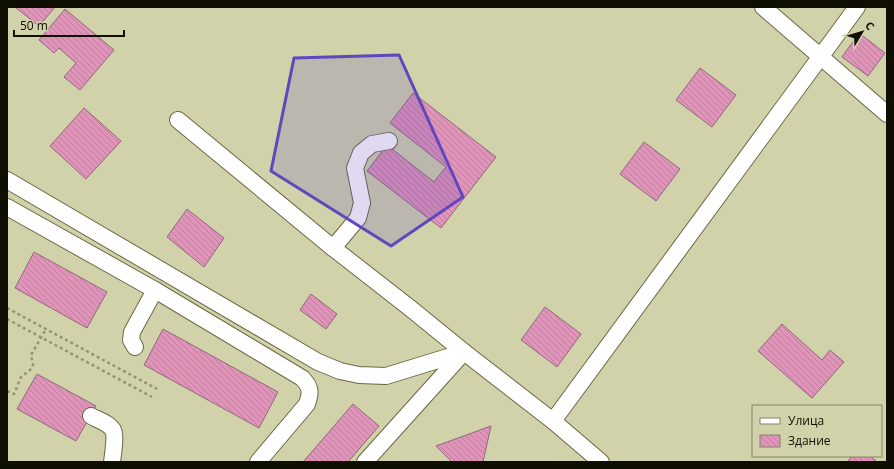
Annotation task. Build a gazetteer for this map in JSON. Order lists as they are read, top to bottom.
{
  "legend": ["Улица", "Здание"],
  "scale_bar": "50 m",
  "north": "top right"
}
